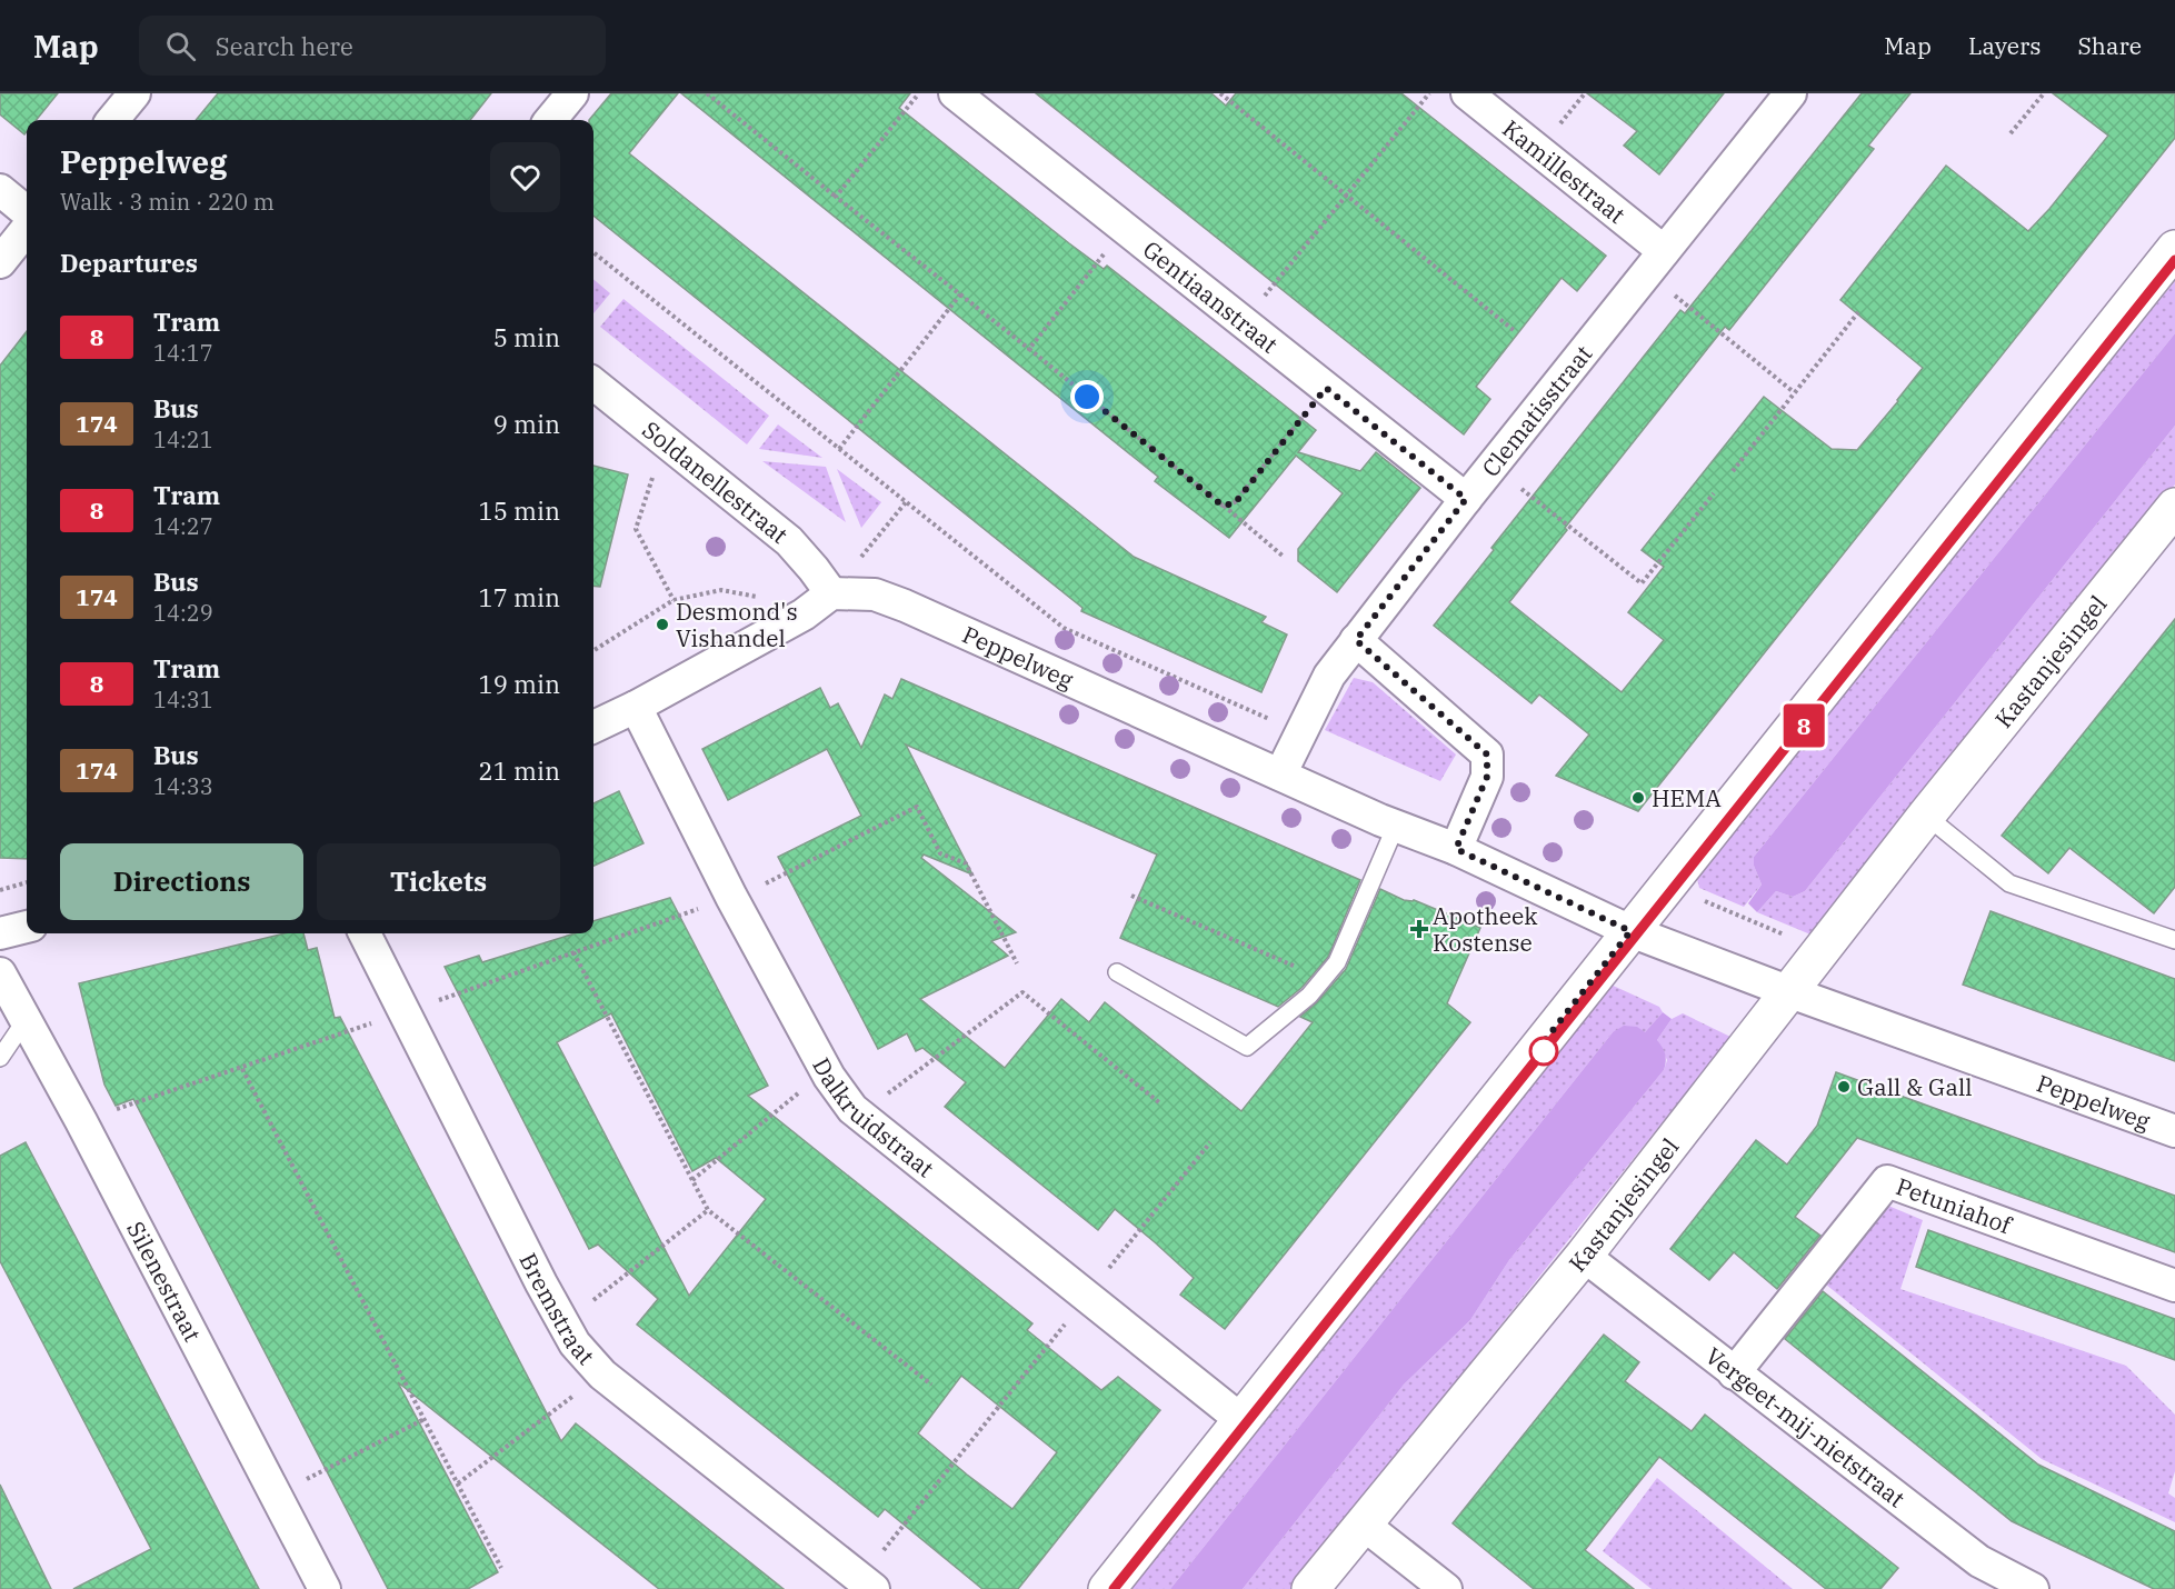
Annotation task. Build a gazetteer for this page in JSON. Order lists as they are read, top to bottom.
{
  "streets": {
    "street": [
      "Kamillestraat",
      "Gentiaanstraat",
      "Clematisstraat",
      "Soldanellestraat",
      "Peppelweg",
      "Kastanjesingel",
      "Dalkruidstraat",
      "Petuniahof",
      "Silenestraat",
      "Bremstraat",
      "Vergeet-mij-nietstraat"
    ]
  },
  "crossings": [
    ["Kamillestraat", "Clematisstraat"],
    ["Gentiaanstraat", "Clematisstraat"],
    ["Clematisstraat", "Peppelweg"],
    ["Soldanellestraat", "Peppelweg"],
    ["Peppelweg", "Kastanjesingel"],
    ["Kastanjesingel", "Vergeet-mij-nietstraat"],
    ["Petuniahof", "Vergeet-mij-nietstraat"]
  ],
  "places": {
    "other": ["Desmond's Vishandel", "HEMA", "Gall & Gall"],
    "health": ["Apotheek Kostense"]
  },
  "lines": ["tram line 8"],
  "page": {
    "header": "Map",
    "search": "Search here",
    "nav": ["Map", "Layers", "Share"],
    "on_map": "8",
    "heading": [
      ["Peppelweg", "Walk · 3 min · 220 m"],
      "Departures"
    ],
    "list": [
      {
        "mark": "8",
        "name": "Tram",
        "note": "14:17",
        "value": "5 min"
      },
      {
        "mark": "174",
        "name": "Bus",
        "note": "14:21",
        "value": "9 min"
      },
      {
        "mark": "8",
        "name": "Tram",
        "note": "14:27",
        "value": "15 min"
      },
      {
        "mark": "174",
        "name": "Bus",
        "note": "14:29",
        "value": "17 min"
      },
      {
        "mark": "8",
        "name": "Tram",
        "note": "14:31",
        "value": "19 min"
      },
      {
        "mark": "174",
        "name": "Bus",
        "note": "14:33",
        "value": "21 min"
      }
    ],
    "buttons": ["Directions", "Tickets"]
  }
}
